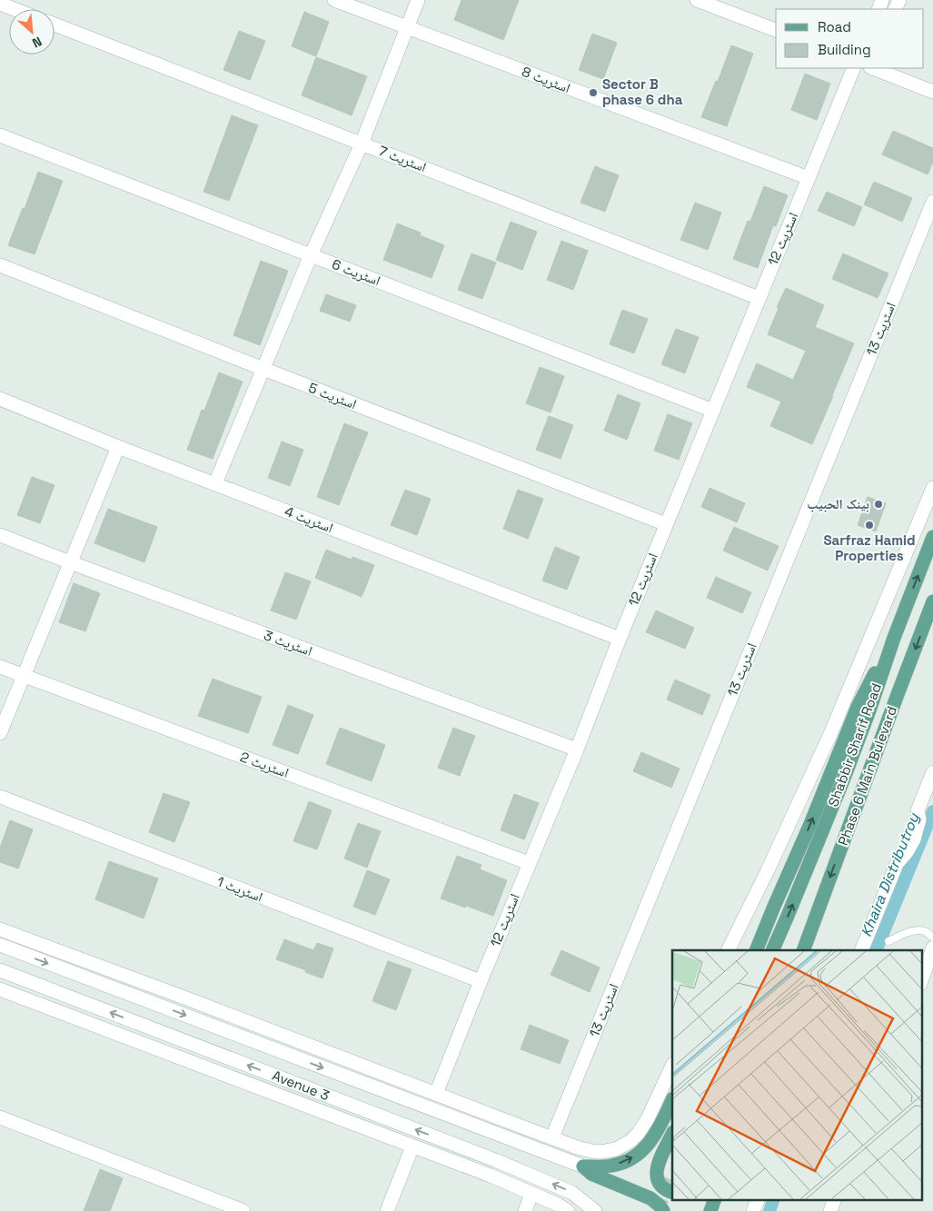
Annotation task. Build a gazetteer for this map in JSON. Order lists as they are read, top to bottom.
{
  "streets": {
    "main road": ["Shabbir Sharif Road", "Phase 6 Main Bulevard"],
    "street": [
      "اسٹریٹ 8",
      "اسٹریٹ 7",
      "اسٹریٹ 12",
      "اسٹریٹ 6",
      "اسٹریٹ 13",
      "اسٹریٹ 5",
      "اسٹریٹ 4",
      "اسٹریٹ 3",
      "اسٹریٹ 2",
      "اسٹریٹ 1",
      "Avenue 3"
    ]
  },
  "crossings": [
    ["اسٹریٹ 8", "اسٹریٹ 12"],
    ["اسٹریٹ 7", "اسٹریٹ 12"],
    ["اسٹریٹ 12", "اسٹریٹ 6"],
    ["اسٹریٹ 12", "اسٹریٹ 5"],
    ["اسٹریٹ 12", "اسٹریٹ 4"],
    ["اسٹریٹ 12", "اسٹریٹ 3"],
    ["اسٹریٹ 12", "اسٹریٹ 2"],
    ["اسٹریٹ 12", "اسٹریٹ 1"]
  ],
  "water": ["Khaira Distributroy"],
  "places": ["Sector B phase 6 dha", "بينک الحبيب", "Sarfraz Hamid Properties"],
  "legend": ["Road", "Building"],
  "north": "bottom right"
}
